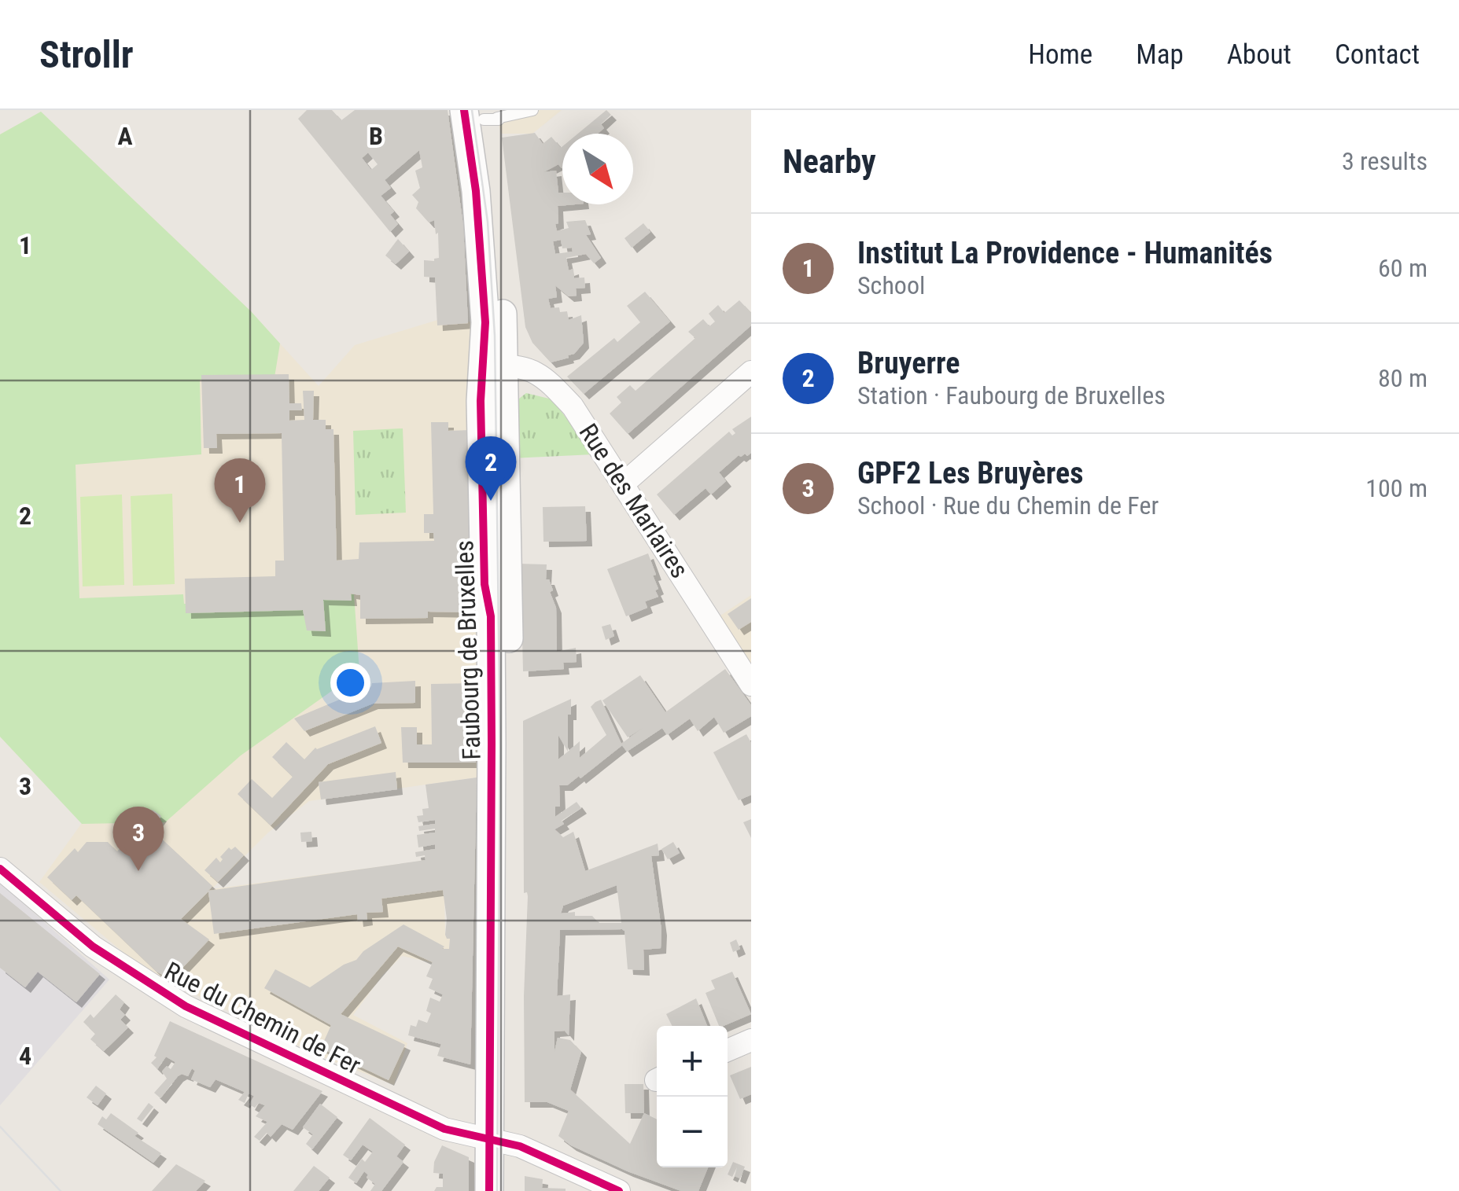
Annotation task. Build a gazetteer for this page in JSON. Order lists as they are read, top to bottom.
{
  "streets": {
    "street": ["Rue des Marlaires", "Faubourg de Bruxelles", "Rue du Chemin de Fer"]
  },
  "crossings": [
    ["Rue des Marlaires", "Faubourg de Bruxelles"],
    ["Faubourg de Bruxelles", "Rue du Chemin de Fer"]
  ],
  "north": "bottom right",
  "page": {
    "header": "Strollr",
    "nav": [
      "Home",
      "Map",
      "About",
      "Contact"
    ],
    "heading": ["Nearby", "3 results"],
    "list": [
      {
        "mark": "1",
        "name": "Institut La Providence - Humanités",
        "note": "School",
        "value": "60 m"
      },
      {
        "mark": "2",
        "name": "Bruyerre",
        "note": "Station · Faubourg de Bruxelles",
        "value": "80 m"
      },
      {
        "mark": "3",
        "name": "GPF2 Les Bruyères",
        "note": "School · Rue du Chemin de Fer",
        "value": "100 m"
      }
    ],
    "pins": ["2", "1", "3"],
    "map_buttons": ["+", "−"]
  },
  "grid": {
    "columns": ["A", "B"],
    "rows": [
      "1",
      "2",
      "3",
      "4"
    ]
  }
}
